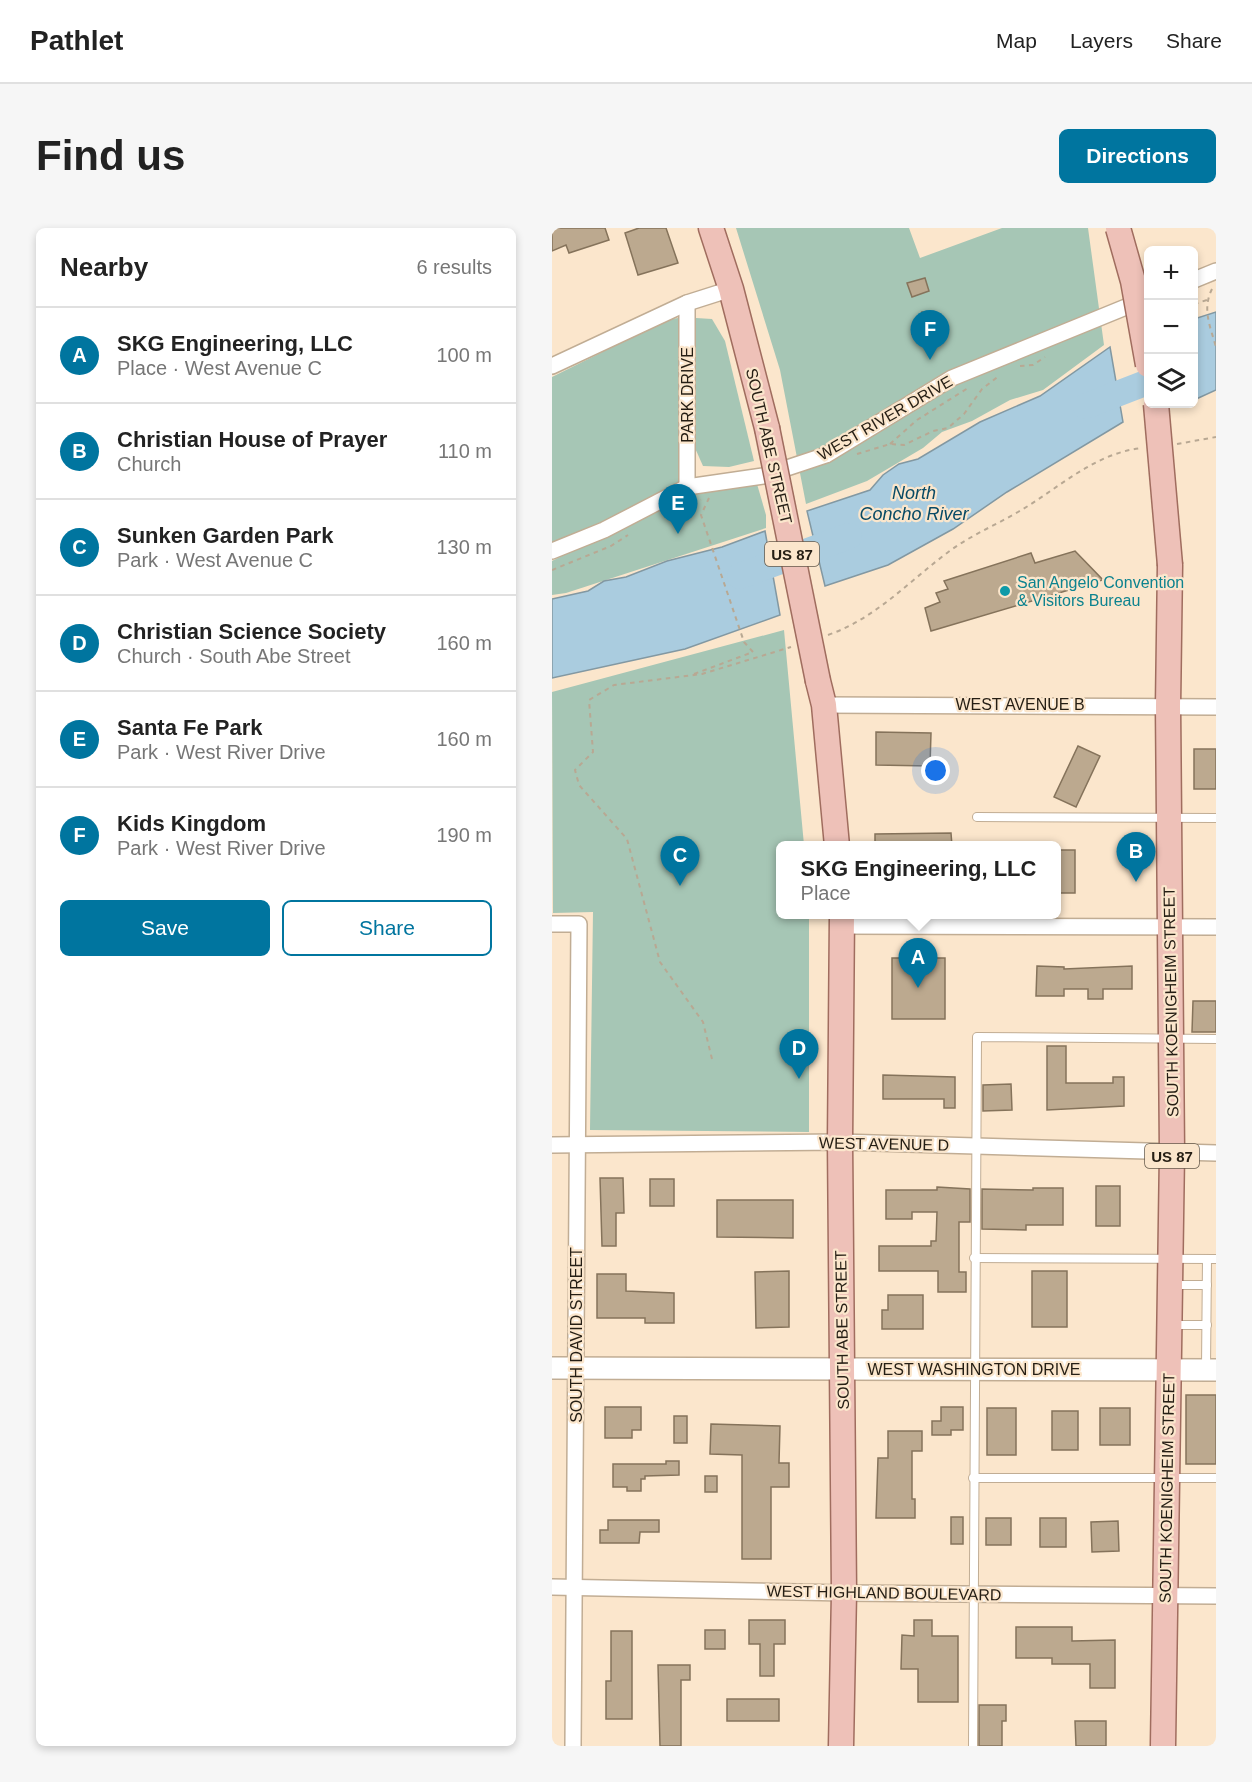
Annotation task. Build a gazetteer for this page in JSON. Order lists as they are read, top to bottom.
{
  "streets": {
    "main road": ["SOUTH ABE STREET", "US 87", "SOUTH KOENIGHEIM STREET"],
    "street": [
      "PARK DRIVE",
      "WEST RIVER DRIVE",
      "WEST AVENUE B",
      "WEST AVENUE D",
      "SOUTH DAVID STREET",
      "WEST WASHINGTON DRIVE",
      "WEST HIGHLAND BOULEVARD"
    ]
  },
  "crossings": [
    ["PARK DRIVE", "WEST RIVER DRIVE"],
    ["SOUTH ABE STREET", "WEST AVENUE B"],
    ["SOUTH ABE STREET", "WEST AVENUE D"],
    ["SOUTH ABE STREET", "WEST WASHINGTON DRIVE"],
    ["SOUTH ABE STREET", "WEST HIGHLAND BOULEVARD"],
    ["WEST AVENUE B", "SOUTH KOENIGHEIM STREET"],
    ["SOUTH KOENIGHEIM STREET", "WEST AVENUE D"],
    ["SOUTH KOENIGHEIM STREET", "WEST WASHINGTON DRIVE"],
    ["SOUTH KOENIGHEIM STREET", "WEST HIGHLAND BOULEVARD"],
    ["WEST AVENUE D", "SOUTH DAVID STREET"],
    ["SOUTH DAVID STREET", "WEST WASHINGTON DRIVE"],
    ["SOUTH DAVID STREET", "WEST HIGHLAND BOULEVARD"]
  ],
  "water": ["North Concho River"],
  "places": ["San Angelo Convention & Visitors Bureau"],
  "page": {
    "header": "Pathlet",
    "nav": ["Map", "Layers", "Share"],
    "buttons": [
      "Directions",
      ["Save", "Share"]
    ],
    "title": "Find us",
    "heading": ["Nearby", "6 results"],
    "map_buttons": ["+", "−"],
    "list": [
      {
        "mark": "A",
        "name": "SKG Engineering, LLC",
        "note": "Place · West Avenue C",
        "value": "100 m"
      },
      {
        "mark": "B",
        "name": "Christian House of Prayer",
        "note": "Church",
        "value": "110 m"
      },
      {
        "mark": "C",
        "name": "Sunken Garden Park",
        "note": "Park · West Avenue C",
        "value": "130 m"
      },
      {
        "mark": "D",
        "name": "Christian Science Society",
        "note": "Church · South Abe Street",
        "value": "160 m"
      },
      {
        "mark": "E",
        "name": "Santa Fe Park",
        "note": "Park · West River Drive",
        "value": "160 m"
      },
      {
        "mark": "F",
        "name": "Kids Kingdom",
        "note": "Park · West River Drive",
        "value": "190 m"
      }
    ],
    "pins": [
      "F",
      "E",
      "B",
      "C",
      "A",
      "D"
    ],
    "popup": ["SKG Engineering, LLC", "Place"]
  }
}
